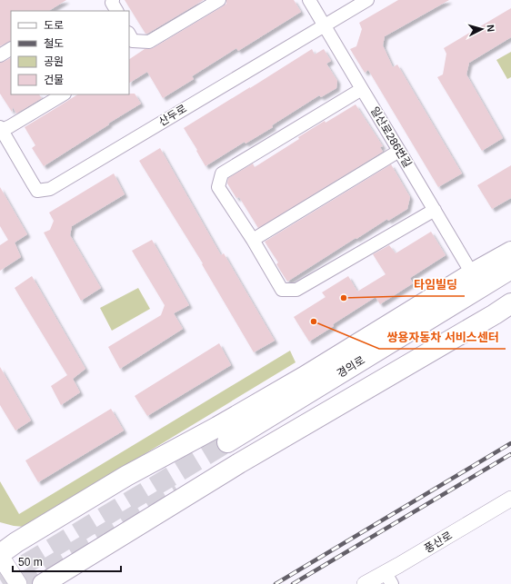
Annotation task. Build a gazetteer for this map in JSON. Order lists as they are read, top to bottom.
{
  "streets": {
    "main road": ["경의로"],
    "street": ["산두로", "일산로286번길", "풍산로"]
  },
  "crossings": [
    ["산두로", "일산로286번길"]
  ],
  "places": ["타임빌딩", "쌍용자동차 서비스센터"],
  "legend": [
    "도로",
    "철도",
    "공원",
    "건물"
  ],
  "scale_bar": "50 m",
  "north": "right"
}
